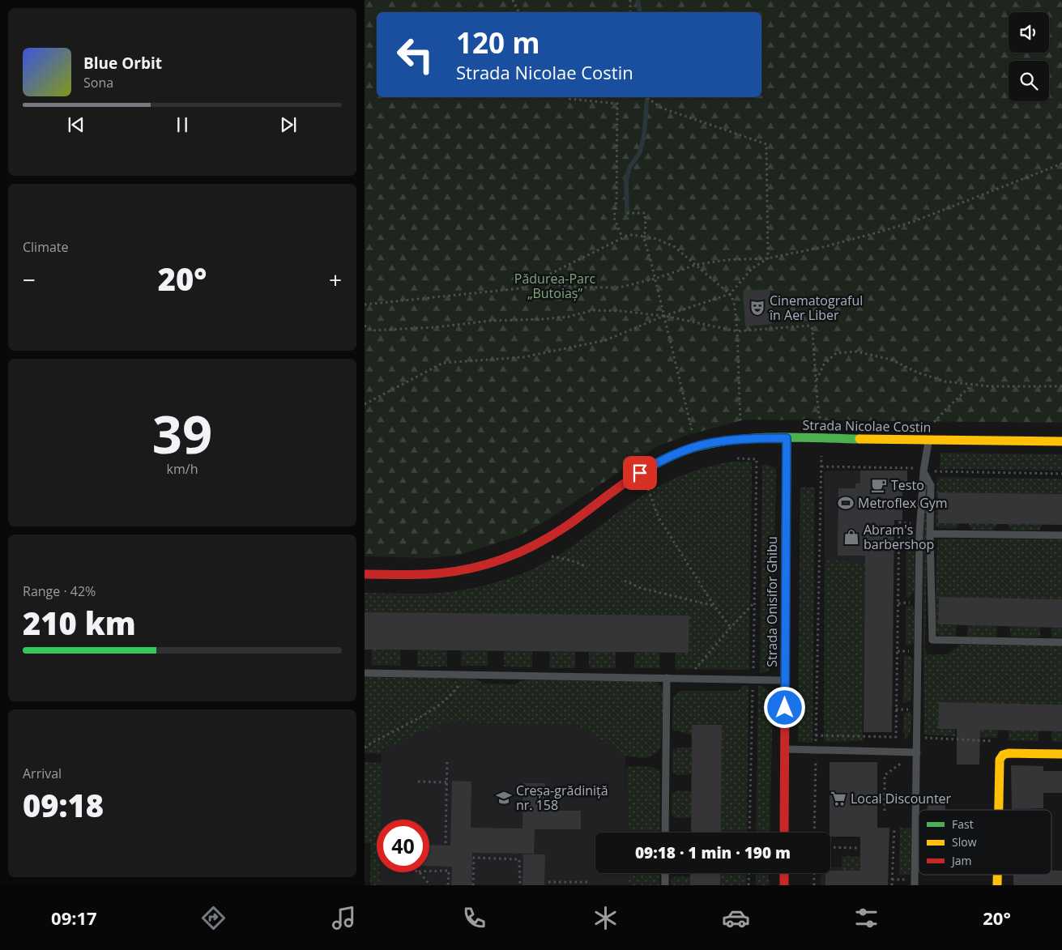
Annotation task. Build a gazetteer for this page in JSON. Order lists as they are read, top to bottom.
{
  "streets": {
    "main road": ["Strada Nicolae Costin", "Strada Onisifor Ghibu"]
  },
  "crossings": [
    ["Strada Nicolae Costin", "Strada Onisifor Ghibu"]
  ],
  "parks": ["Pădurea-Parc „Butoiaș”"],
  "places": {
    "theatre": ["Cinematograful în Aer Liber"],
    "cafe": ["Testo"],
    "sports": ["Metroflex Gym"],
    "shop": ["Abram's barbershop"],
    "school or university": ["Creșa-grădiniță nr. 158"],
    "supermarket": ["Local Discounter"]
  },
  "legend": ["Fast", "Slow", "Jam"],
  "page": {
    "turn": ["120 m", "Strada Nicolae Costin"],
    "song": ["Blue Orbit", "Sona"],
    "tile": [
      "Climate",
      ["39", "km/h"],
      ["Range · 42%", "210 km"],
      ["Arrival", "09:18"]
    ],
    "heat": ["−", "20°", "+"],
    "limit": "40",
    "trip": "09:18 · 1 min · 190 m",
    "tabs": ["09:17", "20°"]
  }
}
